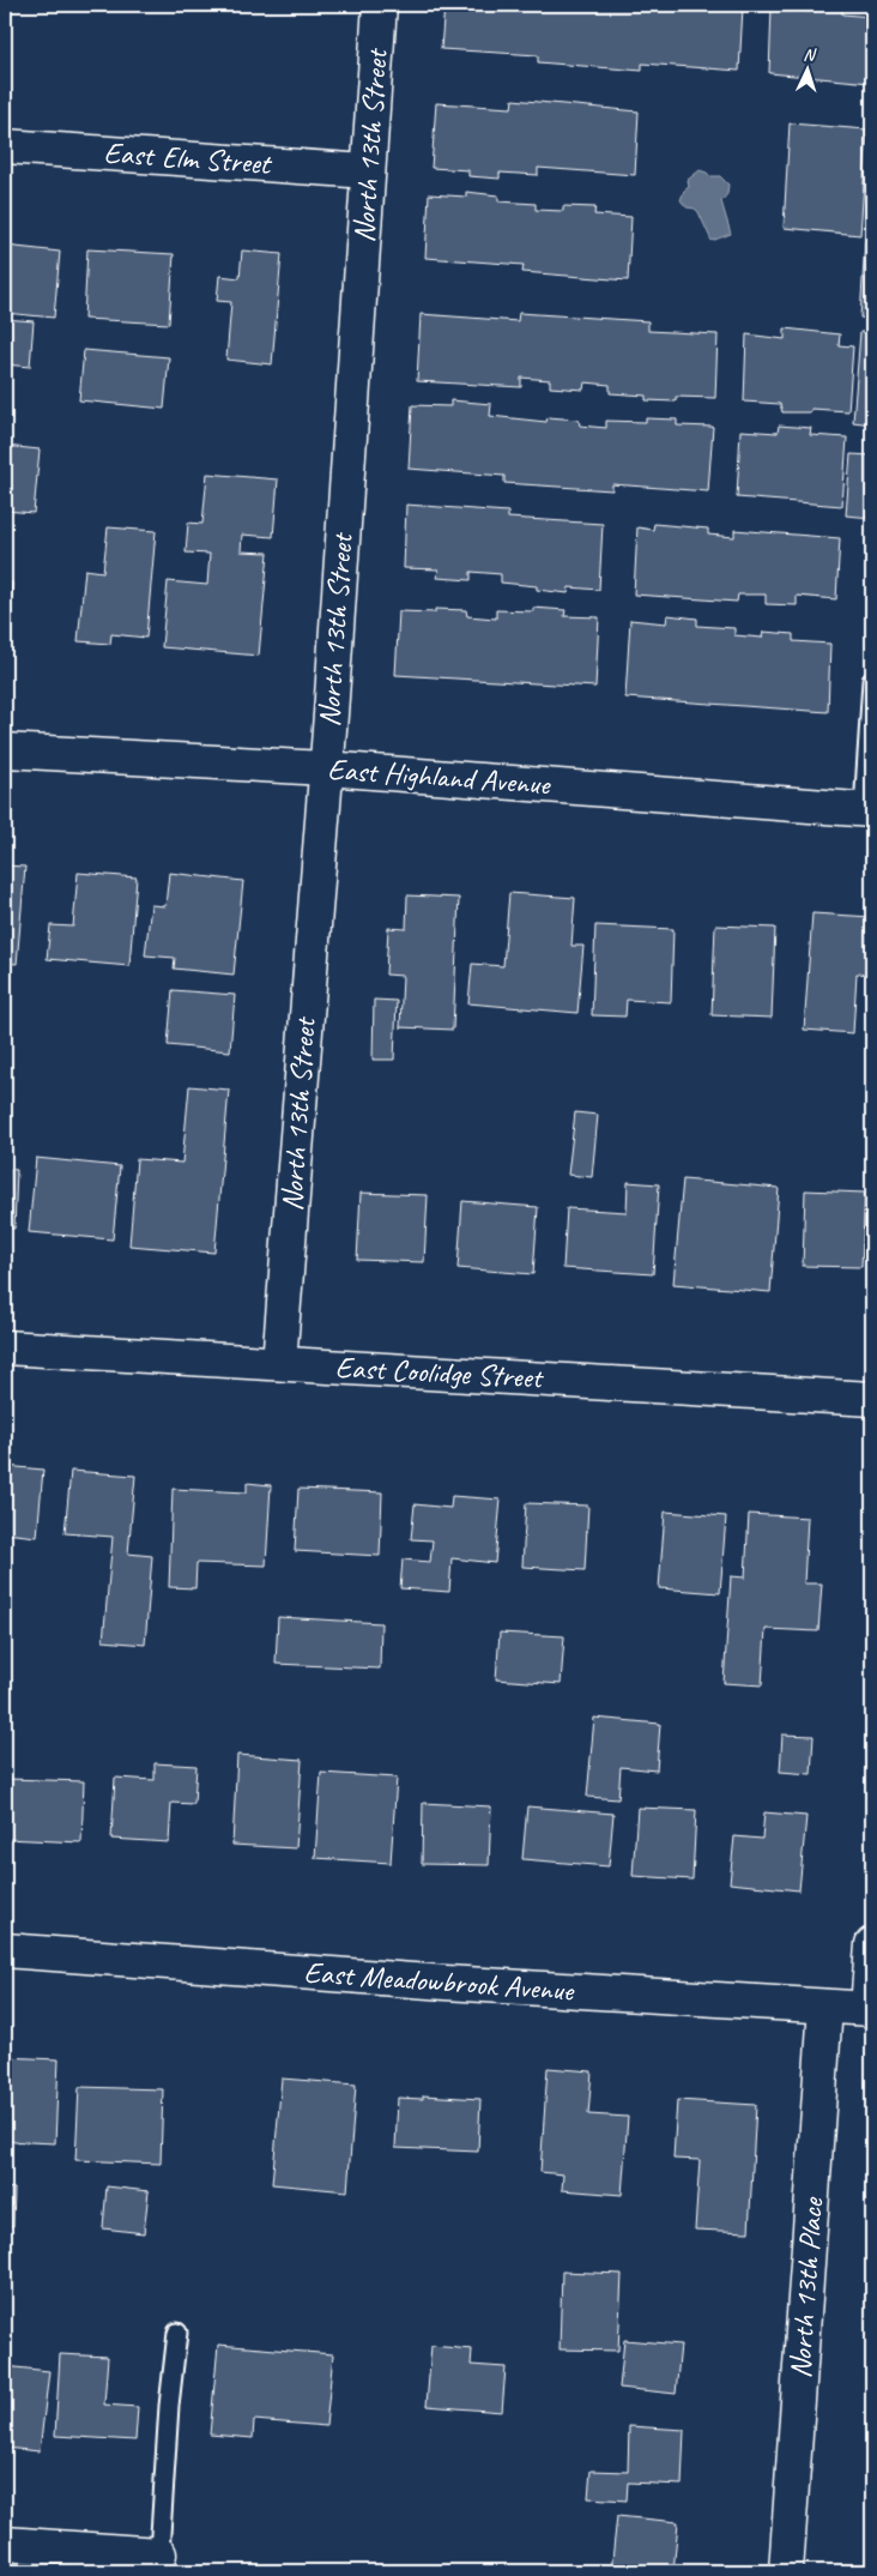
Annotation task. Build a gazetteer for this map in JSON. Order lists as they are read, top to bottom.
{
  "streets": {
    "street": [
      "North 13th Street",
      "East Elm Street",
      "East Highland Avenue",
      "East Coolidge Street",
      "East Meadowbrook Avenue",
      "North 13th Place"
    ]
  },
  "crossings": [
    ["North 13th Street", "East Elm Street"],
    ["North 13th Street", "East Highland Avenue"],
    ["North 13th Street", "East Coolidge Street"],
    ["East Meadowbrook Avenue", "North 13th Place"]
  ],
  "north": "top"
}
